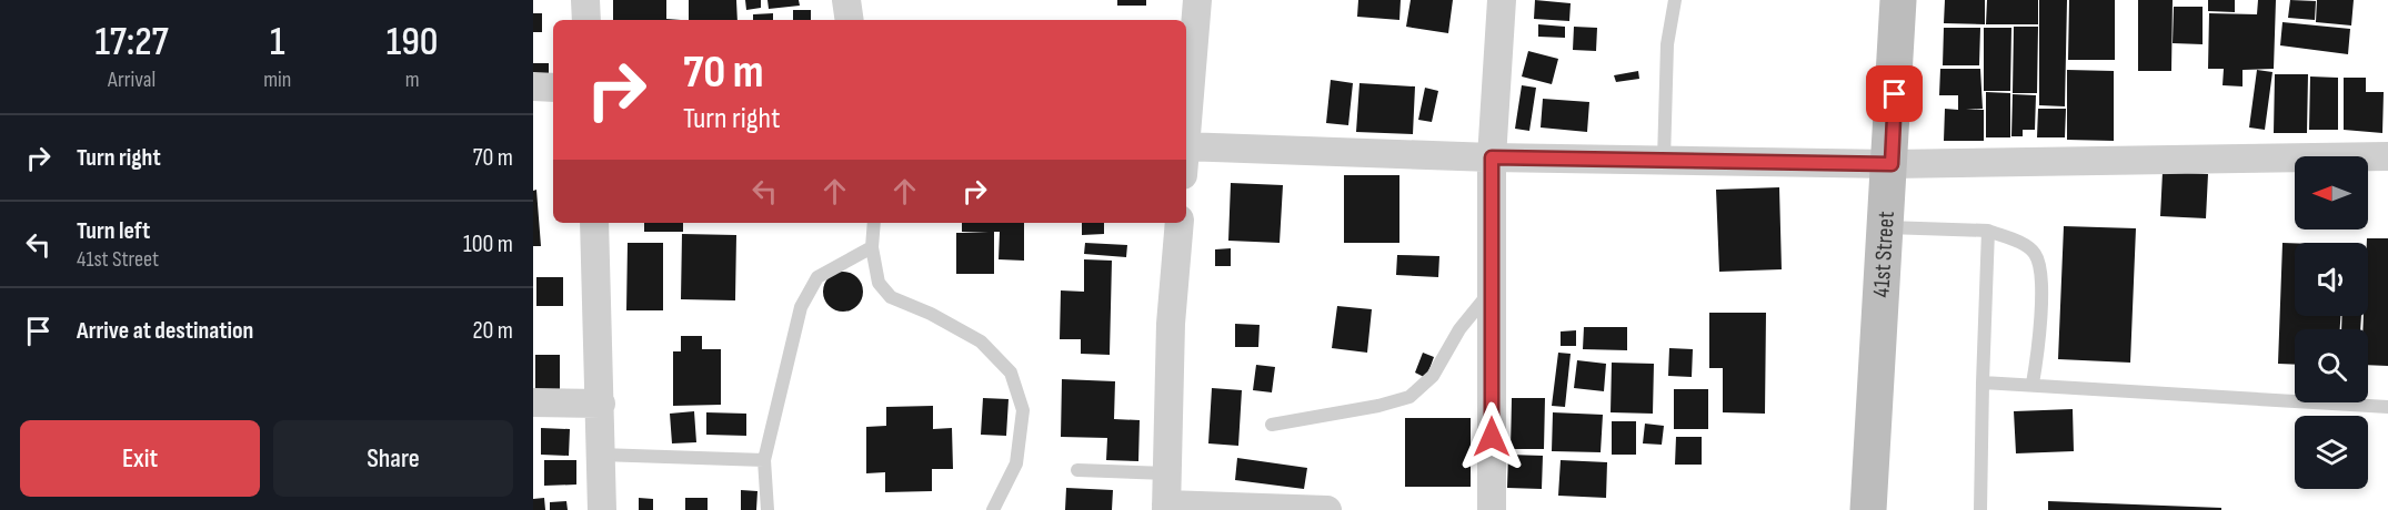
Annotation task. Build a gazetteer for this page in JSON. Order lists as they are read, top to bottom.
{
  "streets": {
    "main road": ["41st Street"]
  },
  "north": "left",
  "page": {
    "eta": [
      "17:27",
      "Arrival",
      "1",
      "min",
      "190",
      "m"
    ],
    "turn": ["70 m", "Turn right"],
    "list": [
      {
        "name": "Turn right",
        "value": "70 m"
      },
      {
        "name": "Turn left",
        "note": "41st Street",
        "value": "100 m"
      },
      {
        "name": "Arrive at destination",
        "value": "20 m"
      }
    ],
    "buttons": ["Exit", "Share"]
  }
}
